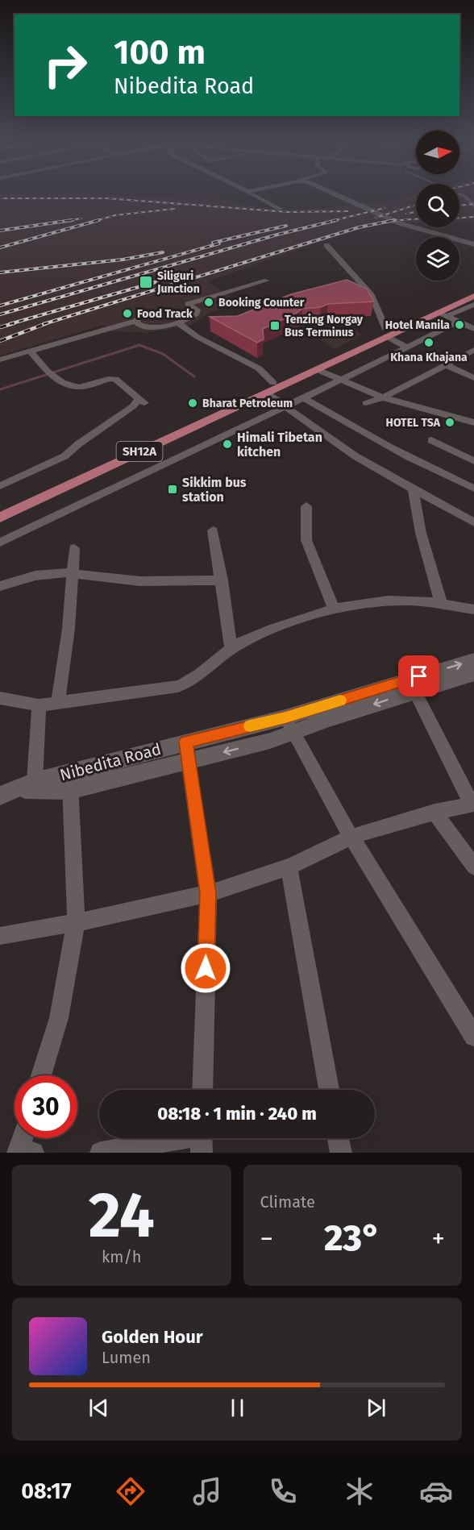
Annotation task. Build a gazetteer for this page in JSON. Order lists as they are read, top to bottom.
{
  "streets": {
    "main road": ["SH12A"],
    "street": ["Nibedita Road"]
  },
  "places": {
    "transit": ["Siliguri Junction", "Tenzing Norgay Bus Terminus", "Sikkim bus station"],
    "other": [
      "Booking Counter",
      "Food Track",
      "Hotel Manila",
      "Khana Khajana",
      "Bharat Petroleum",
      "HOTEL TSA",
      "Himali Tibetan kitchen"
    ]
  },
  "north": "right",
  "page": {
    "turn": ["100 m", "Nibedita Road"],
    "limit": "30",
    "trip": "08:18 · 1 min · 240 m",
    "tile": [
      ["24", "km/h"],
      "Climate"
    ],
    "heat": ["−", "23°", "+"],
    "song": ["Golden Hour", "Lumen"],
    "tabs": "08:17"
  }
}
